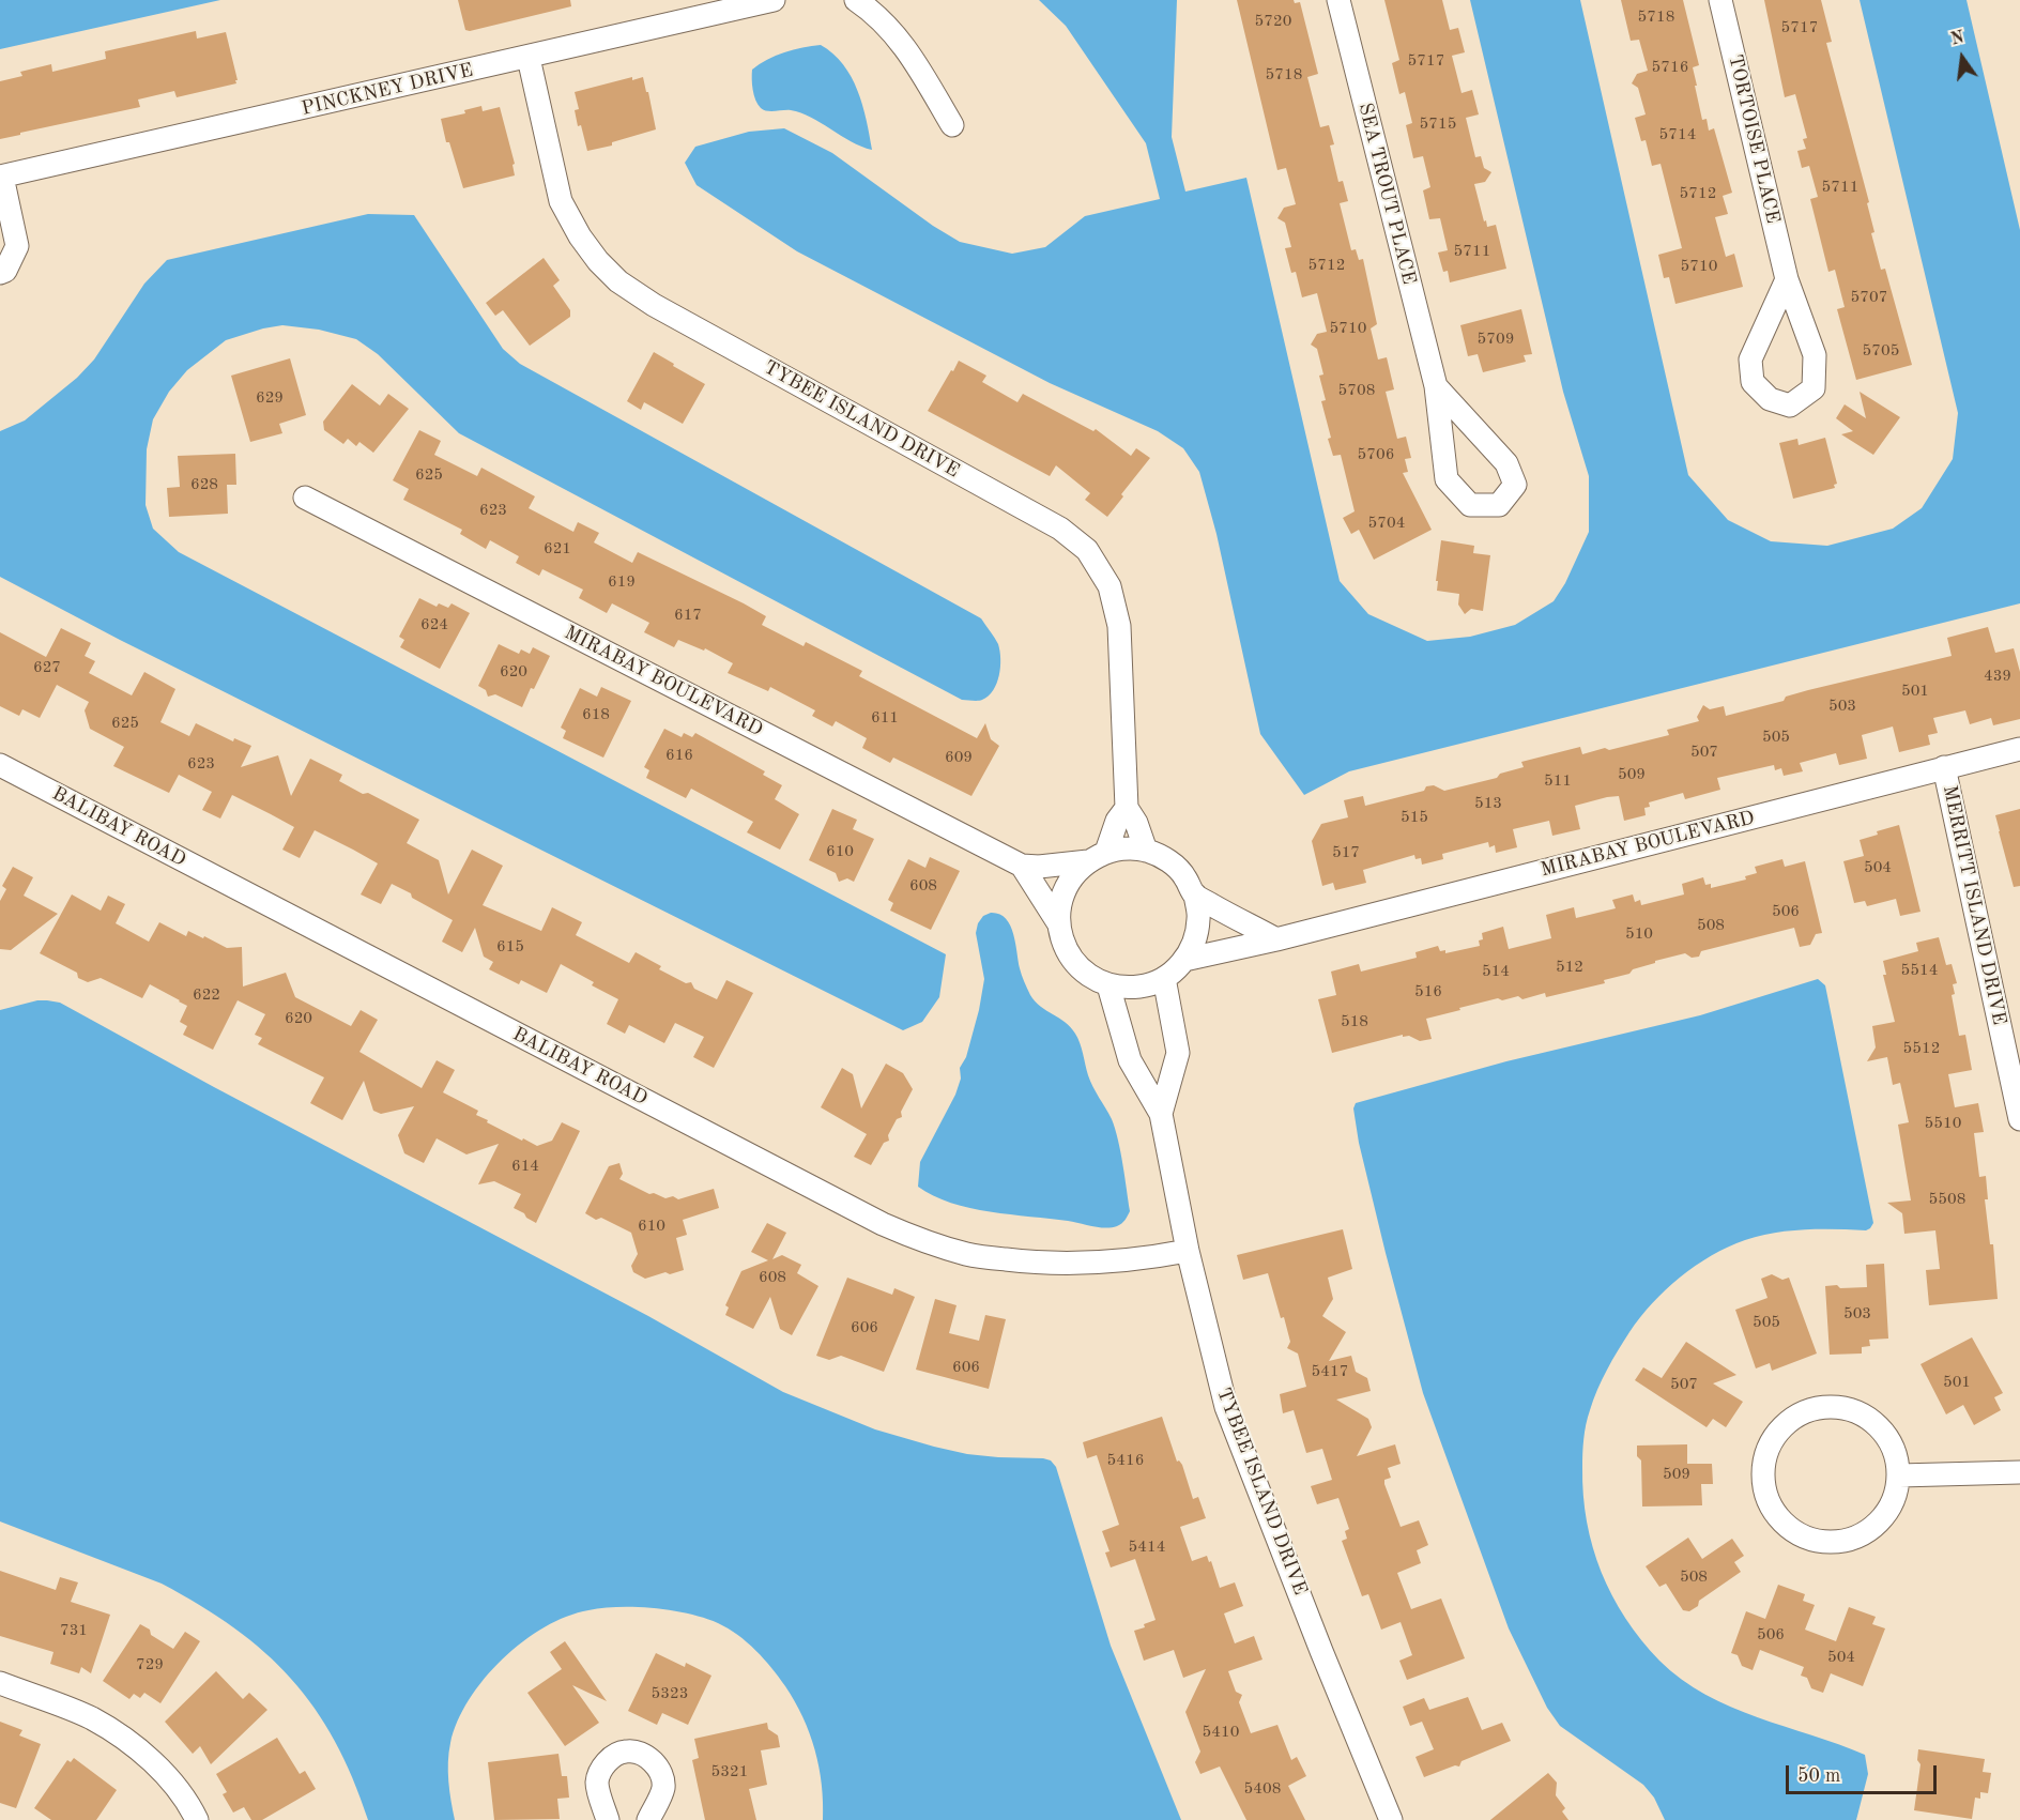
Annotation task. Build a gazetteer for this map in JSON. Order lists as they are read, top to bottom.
{
  "streets": {
    "street": [
      "PINCKNEY DRIVE",
      "TORTOISE PLACE",
      "SEA TROUT PLACE",
      "TYBEE ISLAND DRIVE",
      "MIRABAY BOULEVARD",
      "BALIBAY ROAD",
      "MERRITT ISLAND DRIVE"
    ]
  },
  "crossings": [
    ["PINCKNEY DRIVE", "TYBEE ISLAND DRIVE"],
    ["TYBEE ISLAND DRIVE", "MIRABAY BOULEVARD"],
    ["TYBEE ISLAND DRIVE", "BALIBAY ROAD"],
    ["MIRABAY BOULEVARD", "MERRITT ISLAND DRIVE"]
  ],
  "house_numbers": [
    "5718",
    "5720",
    "5717",
    "5717",
    "5716",
    "5718",
    "5715",
    "5714",
    "5711",
    "5712",
    "5711",
    "5712",
    "5710",
    "5707",
    "5710",
    "5709",
    "5705",
    "5708",
    "629",
    "5706",
    "625",
    "628",
    "623",
    "5704",
    "621",
    "619",
    "617",
    "624",
    "627",
    "620",
    "439",
    "501",
    "503",
    "618",
    "611",
    "625",
    "505",
    "507",
    "616",
    "609",
    "623",
    "509",
    "511",
    "513",
    "515",
    "610",
    "517",
    "504",
    "608",
    "506",
    "508",
    "510",
    "615",
    "512",
    "5514",
    "514",
    "516",
    "622",
    "620",
    "518",
    "5512",
    "5510",
    "614",
    "5508",
    "610",
    "608",
    "503",
    "505",
    "606",
    "606",
    "5417",
    "501",
    "507",
    "5416",
    "509",
    "5414",
    "508",
    "731",
    "506",
    "504",
    "729",
    "5323",
    "5410",
    "5321",
    "5408"
  ],
  "scale_bar": "50 m",
  "north": "top"
}
